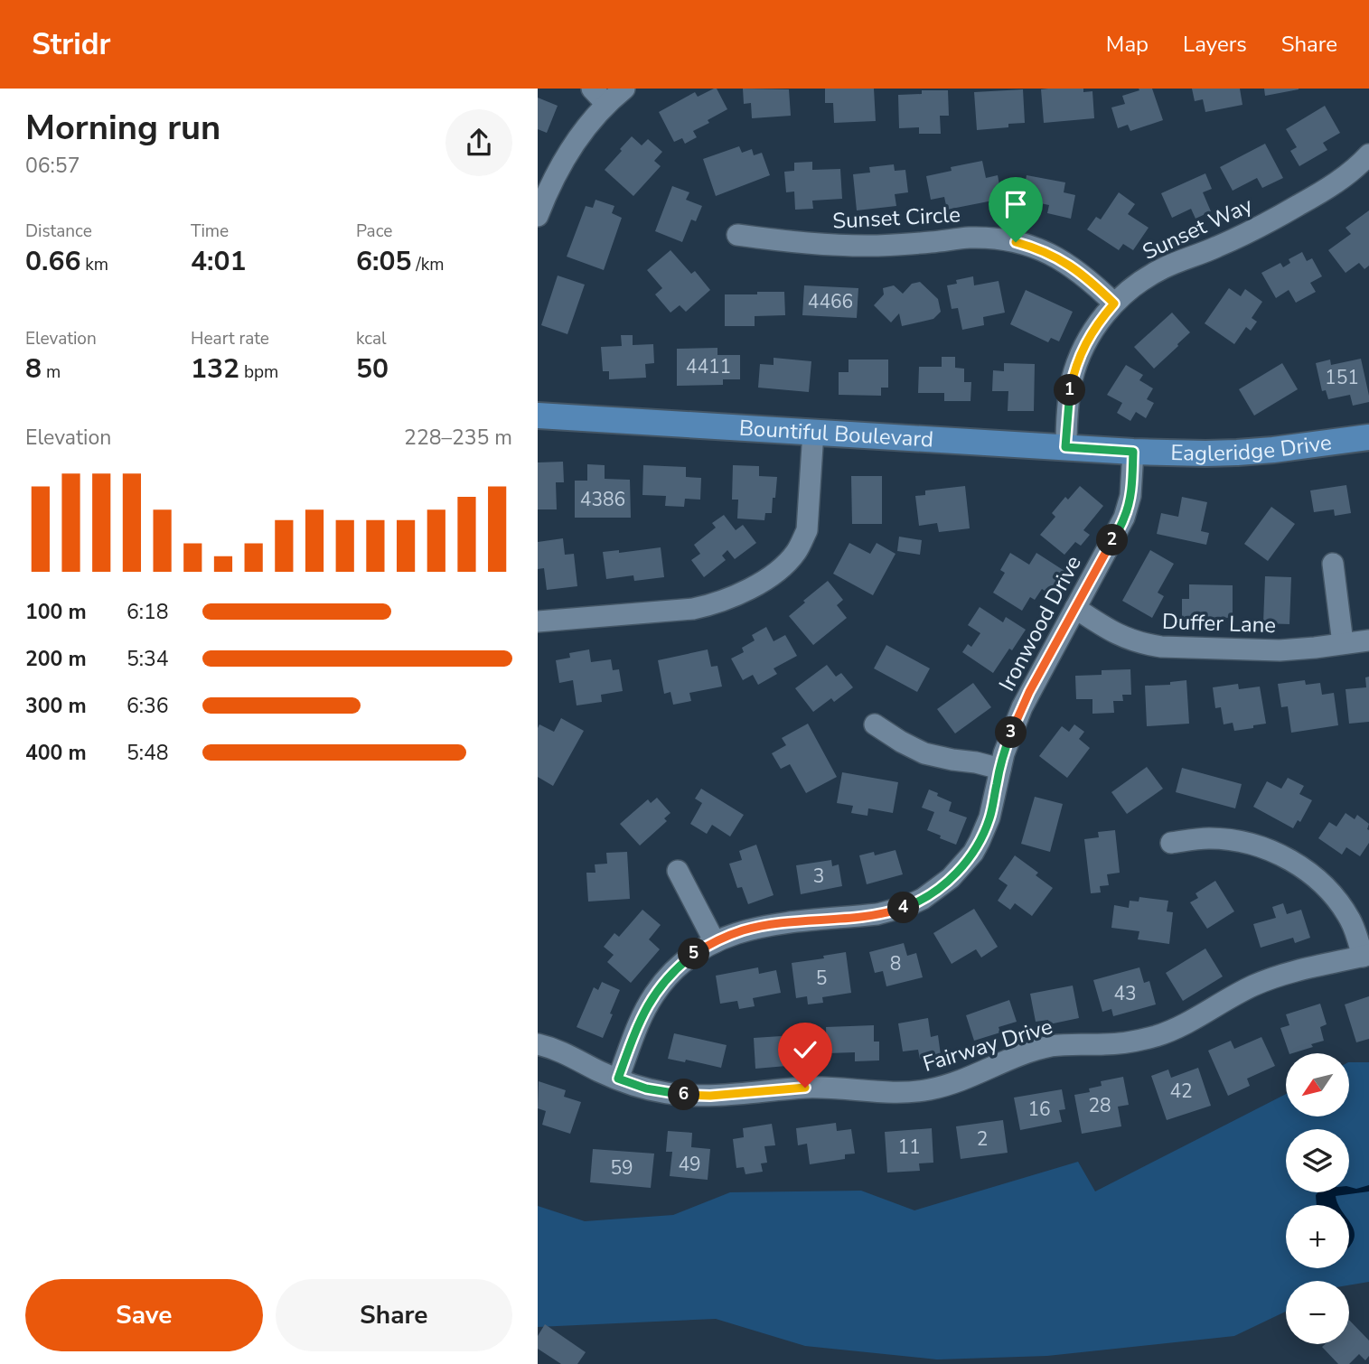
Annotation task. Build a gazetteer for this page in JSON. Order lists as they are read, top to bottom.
{
  "streets": {
    "main road": ["Bountiful Boulevard", "Eagleridge Drive"],
    "street": [
      "Sunset Circle",
      "Sunset Way",
      "Ironwood Drive",
      "Duffer Lane",
      "Fairway Drive"
    ]
  },
  "crossings": [
    ["Sunset Circle", "Sunset Way"],
    ["Sunset Way", "Bountiful Boulevard"],
    ["Bountiful Boulevard", "Eagleridge Drive"],
    ["Bountiful Boulevard", "Ironwood Drive"],
    ["Eagleridge Drive", "Ironwood Drive"],
    ["Ironwood Drive", "Duffer Lane"],
    ["Ironwood Drive", "Fairway Drive"]
  ],
  "house_numbers": [
    "4466",
    "4411",
    "151",
    "4386",
    "3",
    "8",
    "5",
    "43",
    "42",
    "28",
    "16",
    "2",
    "11",
    "49",
    "59"
  ],
  "north": "bottom left",
  "page": {
    "header": "Stridr",
    "nav": ["Map", "Layers", "Share"],
    "heading": ["Morning run", "06:57"],
    "stats": [
      ["Distance", "0.66 km"],
      ["Time", "4:01"],
      ["Pace", "6:05 /km"],
      ["Elevation", "8 m"],
      ["Heart rate", "132 bpm"],
      ["kcal", "50"]
    ],
    "pins": [
      "1",
      "2",
      "3",
      "4",
      "5",
      "6"
    ],
    "chart": ["Elevation", "228–235 m"],
    "list": [
      {
        "name": "100 m",
        "note": "6:18"
      },
      {
        "name": "200 m",
        "note": "5:34"
      },
      {
        "name": "300 m",
        "note": "6:36"
      },
      {
        "name": "400 m",
        "note": "5:48"
      }
    ],
    "map_buttons": ["+", "−"],
    "buttons": ["Save", "Share"]
  }
}
